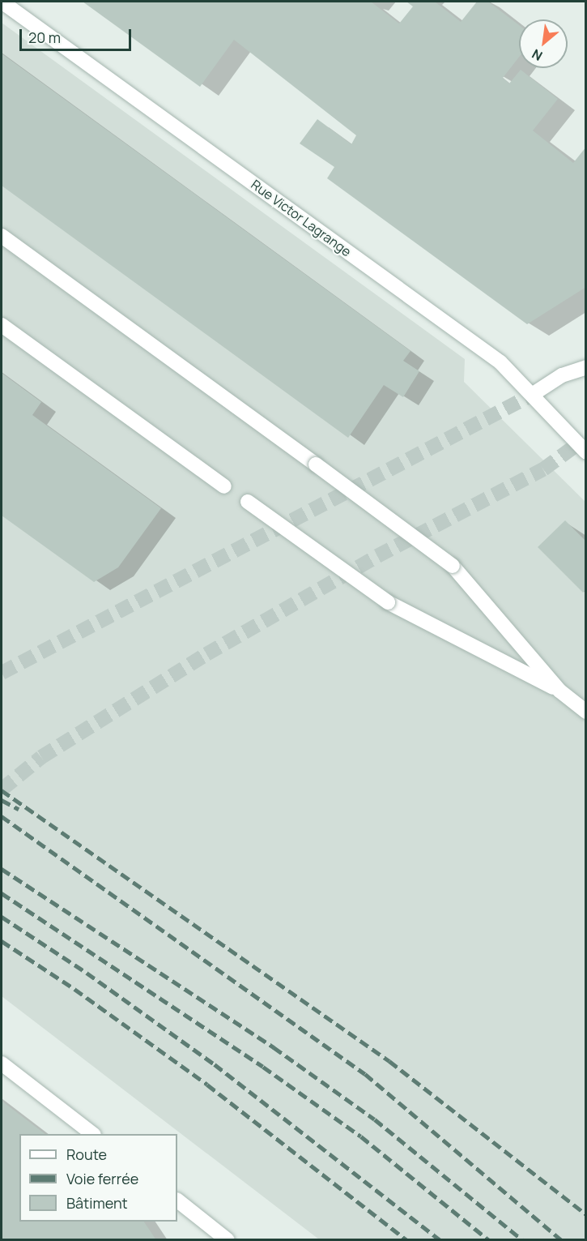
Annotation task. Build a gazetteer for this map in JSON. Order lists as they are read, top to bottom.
{
  "streets": {
    "street": ["Rue Victor Lagrange"]
  },
  "legend": ["Route", "Voie ferrée", "Bâtiment"],
  "scale_bar": "20 m",
  "north": "bottom left"
}
